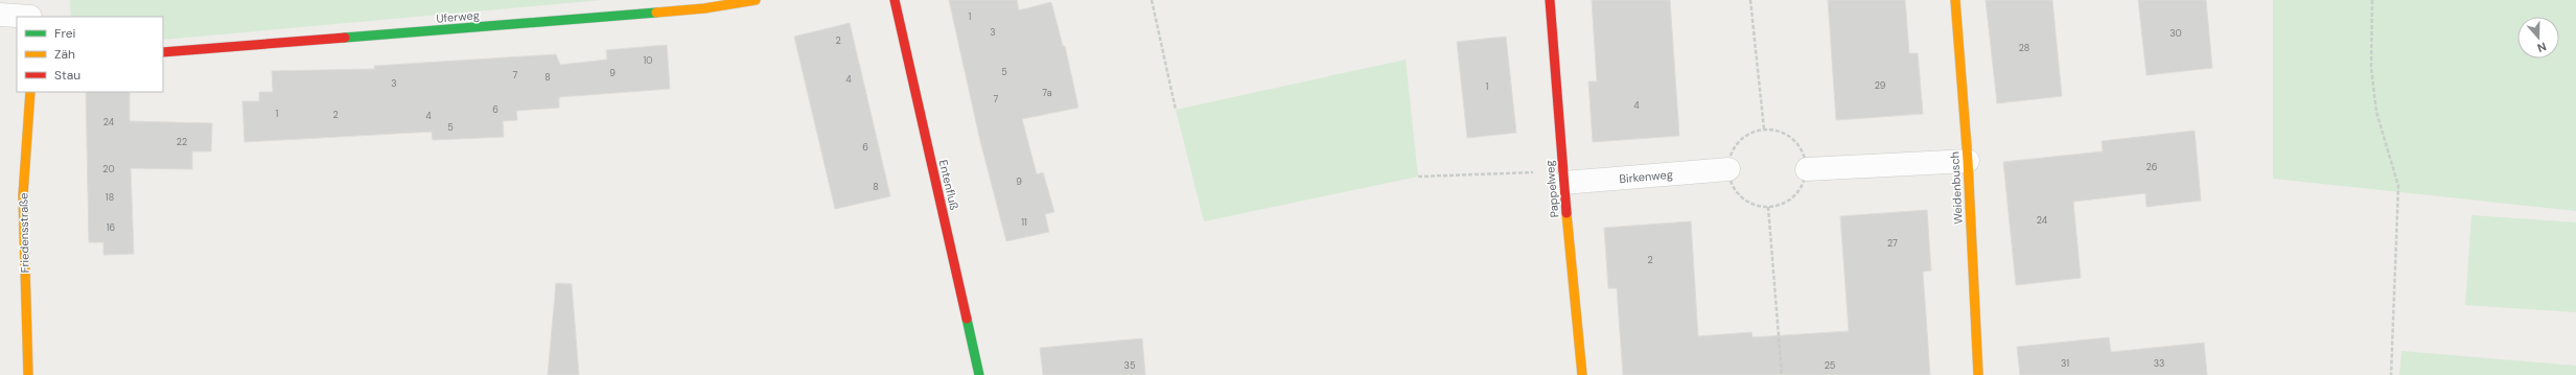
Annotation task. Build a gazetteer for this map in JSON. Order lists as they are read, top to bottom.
{
  "streets": {
    "street": [
      "Uferweg",
      "Birkenweg",
      "Entenfluß",
      "Weidenbusch",
      "Pappelweg",
      "Friedensstraße"
    ]
  },
  "crossings": [
    ["Birkenweg", "Pappelweg"]
  ],
  "house_numbers": [
    "1",
    "3",
    "30",
    "2",
    "28",
    "10",
    "5",
    "9",
    "7",
    "8",
    "4",
    "3",
    "29",
    "1",
    "7a",
    "7",
    "4",
    "6",
    "1",
    "2",
    "4",
    "24",
    "5",
    "22",
    "6",
    "26",
    "20",
    "9",
    "8",
    "18",
    "24",
    "11",
    "16",
    "27",
    "2",
    "31",
    "33",
    "35",
    "25"
  ],
  "legend": ["Frei", "Zäh", "Stau"],
  "north": "bottom"
}
